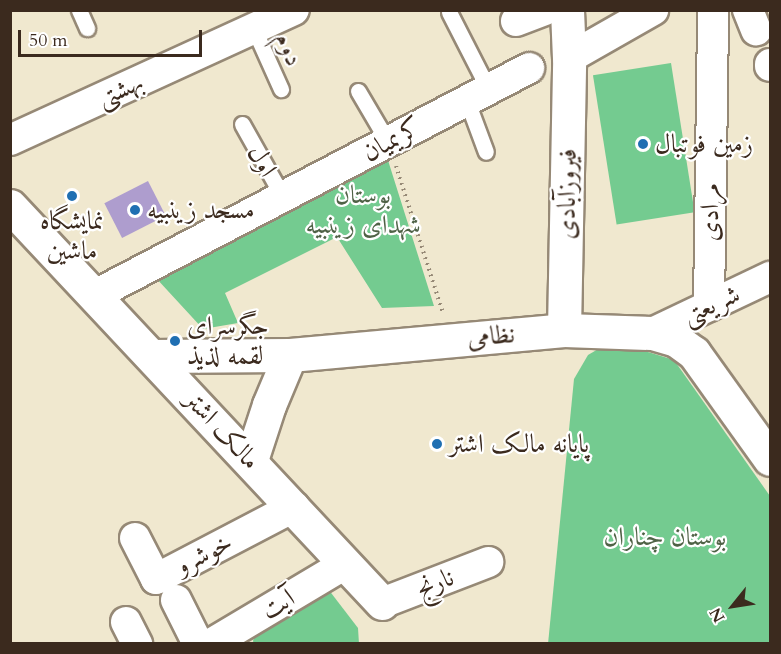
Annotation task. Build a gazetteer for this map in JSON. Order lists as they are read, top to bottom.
{
  "streets": {
    "street": [
      "بهشتی",
      "کریمیان",
      "فیروزآبادی",
      "مرادی",
      "شریعتی",
      "نظامی",
      "مالک اشتر",
      "خوشرو",
      "نارنج",
      "آیت"
    ],
    "lane": ["دوم", "اول"]
  },
  "crossings": [
    ["دوم", "بهشتی"],
    ["کریمیان", "اول"],
    ["کریمیان", "مالک اشتر"],
    ["فیروزآبادی", "نظامی"],
    ["مرادی", "شریعتی"],
    ["شریعتی", "نظامی"],
    ["نظامی", "مالک اشتر"],
    ["مالک اشتر", "خوشرو"],
    ["مالک اشتر", "نارنج"],
    ["مالک اشتر", "آیت"]
  ],
  "parks": ["بوستان شهدای زینبیه", "بوستان چناران"],
  "places": [
    "زمین فوتبال",
    "نمایشگاه ماشین",
    "مسجد زینبیه",
    "جگرسرای لقمه لذیذ",
    "پایانه مالک اشتر"
  ],
  "scale_bar": "50 m",
  "north": "bottom left"
}
